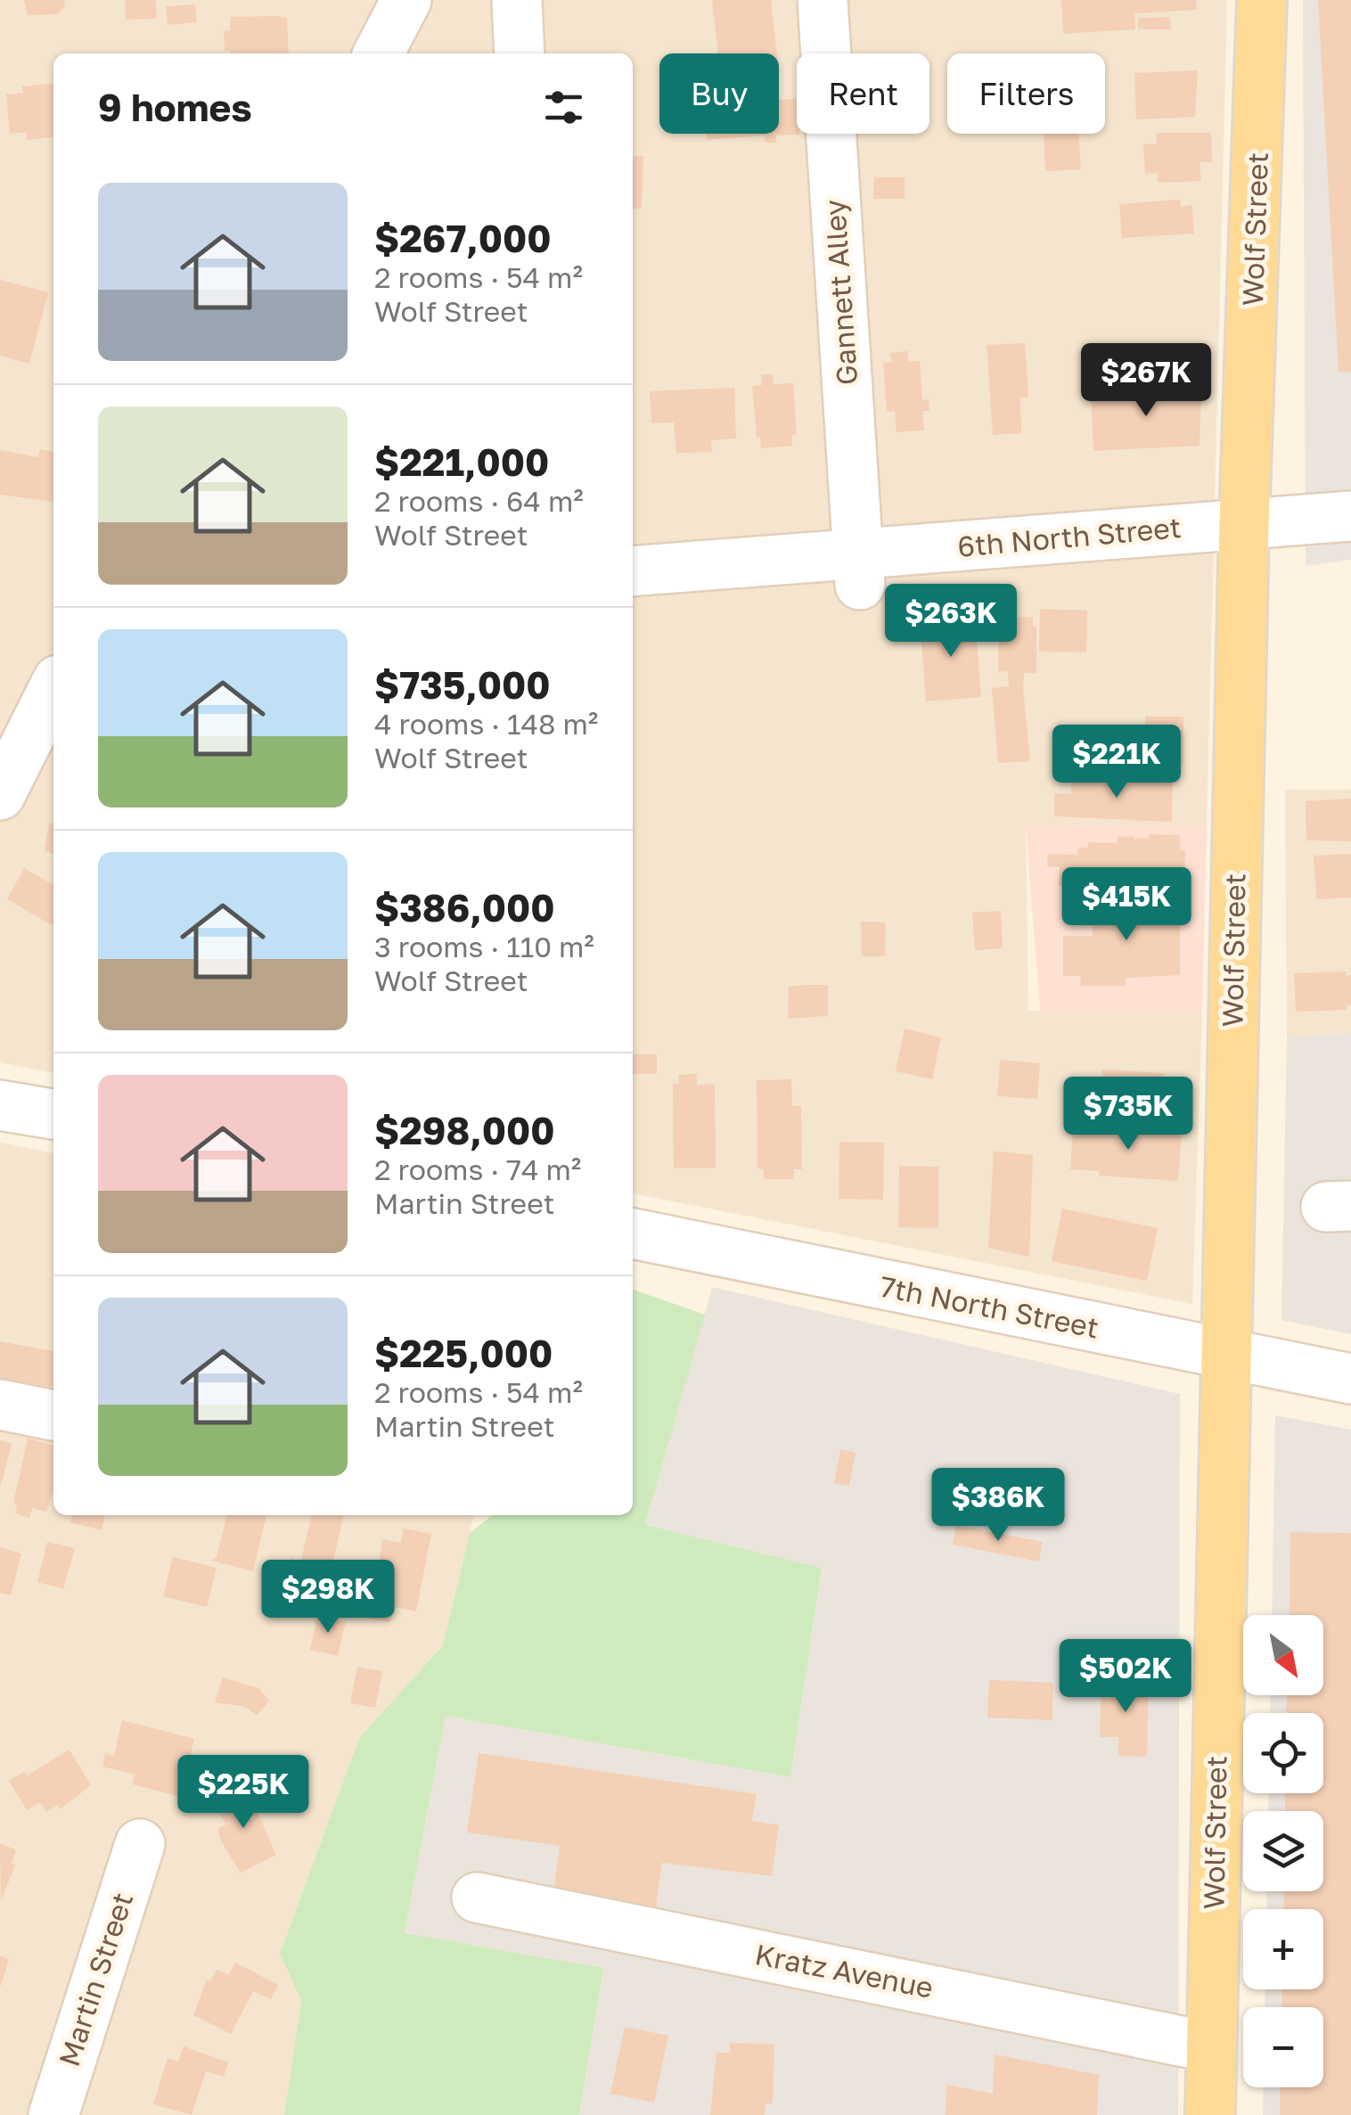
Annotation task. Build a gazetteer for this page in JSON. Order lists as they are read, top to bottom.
{
  "streets": {
    "main road": ["Wolf Street"],
    "street": [
      "Gannett Alley",
      "6th North Street",
      "7th North Street",
      "Kratz Avenue",
      "Martin Street"
    ]
  },
  "crossings": [
    ["Wolf Street", "6th North Street"],
    ["Wolf Street", "7th North Street"],
    ["Wolf Street", "Kratz Avenue"],
    ["Gannett Alley", "6th North Street"]
  ],
  "north": "bottom right",
  "page": {
    "chip": ["Buy", "Rent", "Filters"],
    "heading": "9 homes",
    "list": [
      {
        "name": "$267,000",
        "note": "2 rooms · 54 m² · Wolf Street"
      },
      {
        "name": "$221,000",
        "note": "2 rooms · 64 m² · Wolf Street"
      },
      {
        "name": "$735,000",
        "note": "4 rooms · 148 m² · Wolf Street"
      },
      {
        "name": "$386,000",
        "note": "3 rooms · 110 m² · Wolf Street"
      },
      {
        "name": "$298,000",
        "note": "2 rooms · 74 m² · Martin Street"
      },
      {
        "name": "$225,000",
        "note": "2 rooms · 54 m² · Martin Street"
      }
    ],
    "price": [
      "$267K",
      "$263K",
      "$221K",
      "$415K",
      "$735K",
      "$386K",
      "$298K",
      "$502K",
      "$225K"
    ],
    "map_buttons": ["+", "−"]
  }
}
